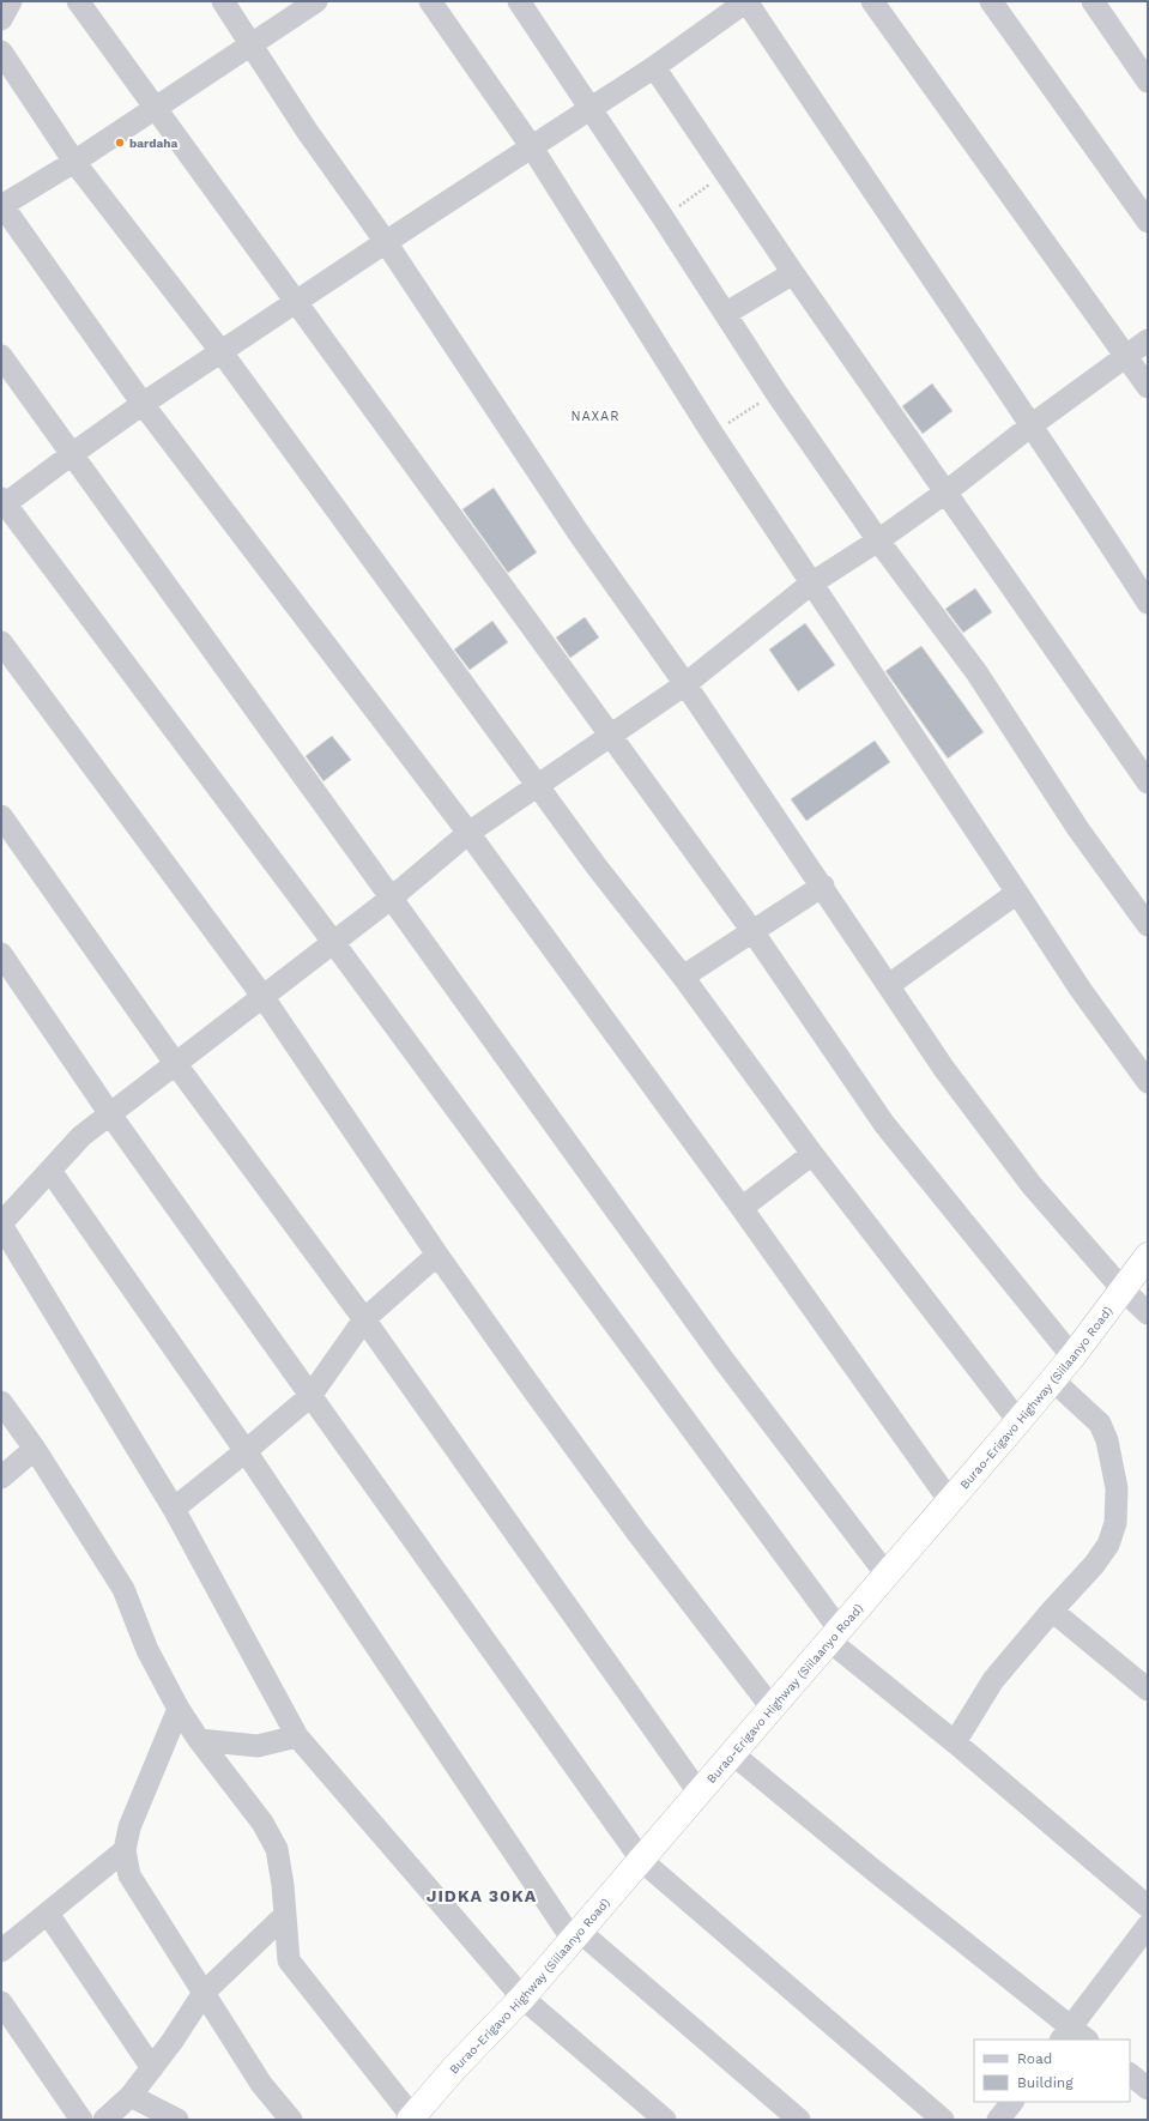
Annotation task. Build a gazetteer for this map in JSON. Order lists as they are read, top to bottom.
{
  "streets": {
    "highway": ["Burao-Erigavo Highway (Siilaanyo Road)"]
  },
  "districts": ["NAXAR", "JIDKA 30KA"],
  "places": ["bardaha"],
  "legend": ["Road", "Building"]
}
